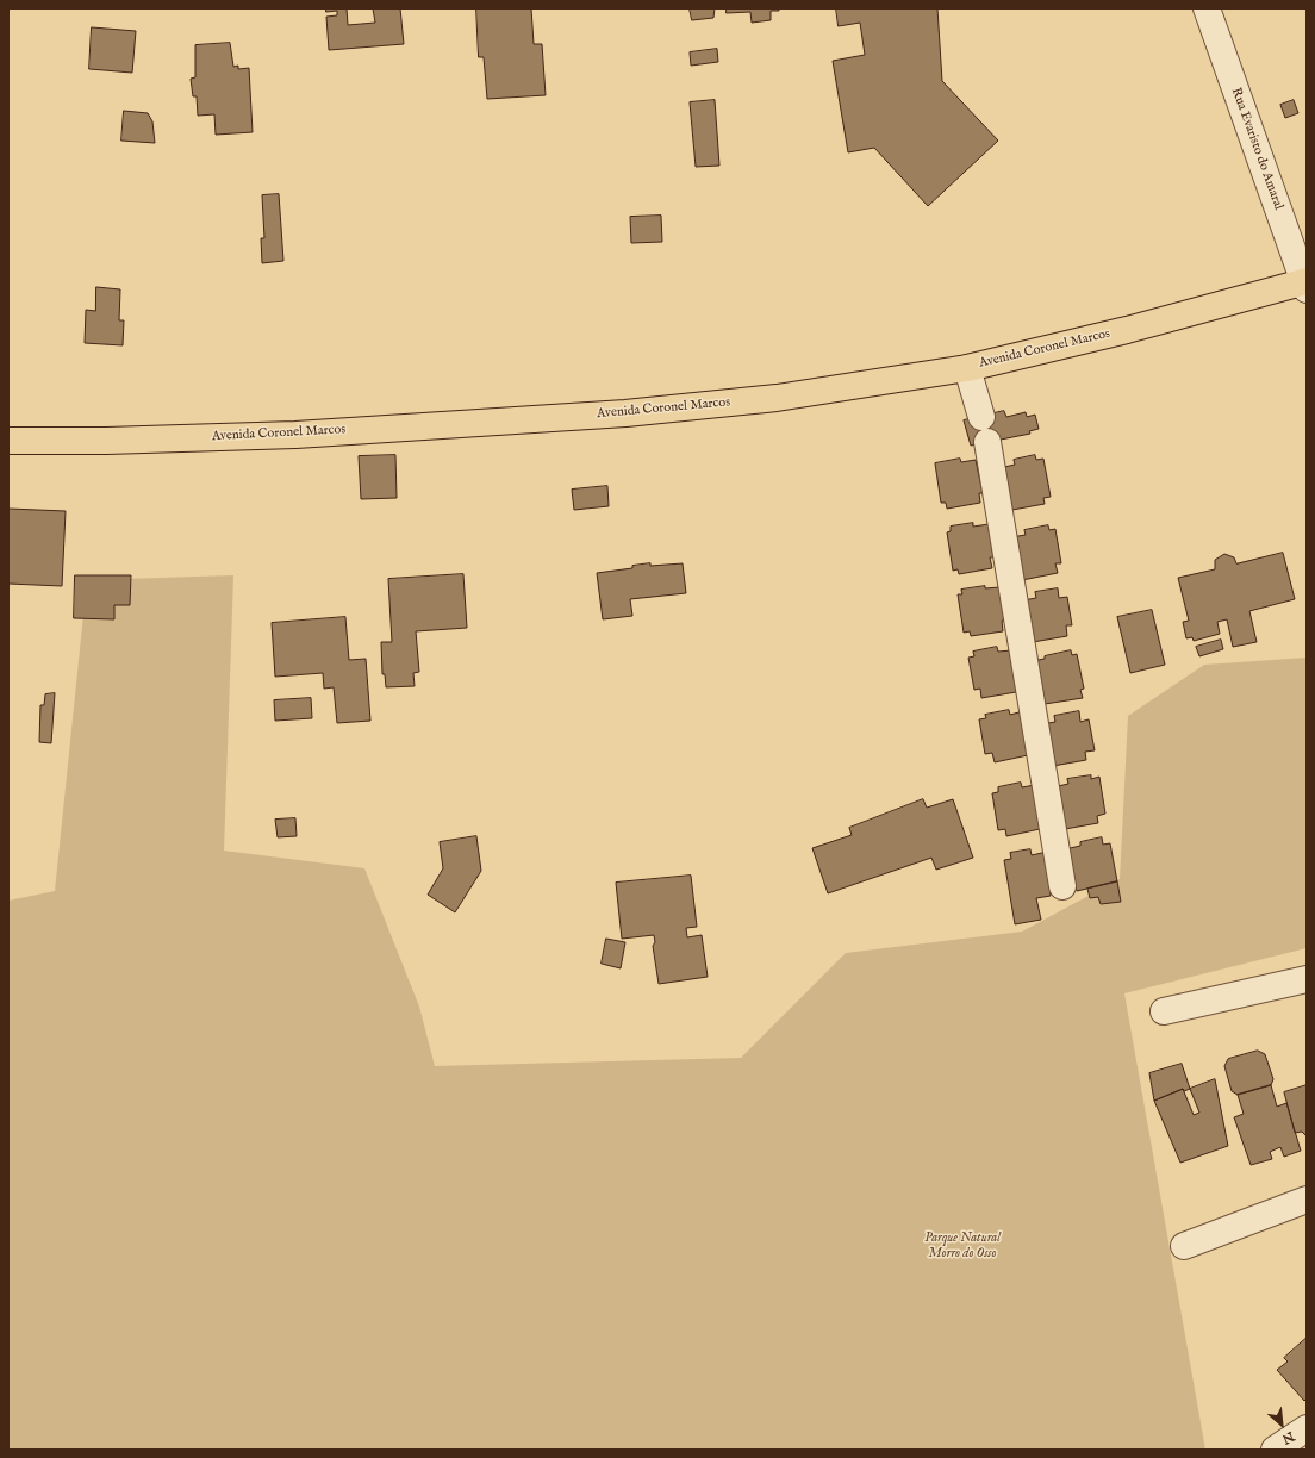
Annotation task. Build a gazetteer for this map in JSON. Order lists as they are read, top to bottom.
{
  "streets": {
    "main road": ["Avenida Coronel Marcos"],
    "street": ["Rua Evaristo do Amaral"]
  },
  "crossings": [
    ["Rua Evaristo do Amaral", "Avenida Coronel Marcos"]
  ],
  "parks": ["Parque Natural Morro do Osso"],
  "north": "bottom right"
}
